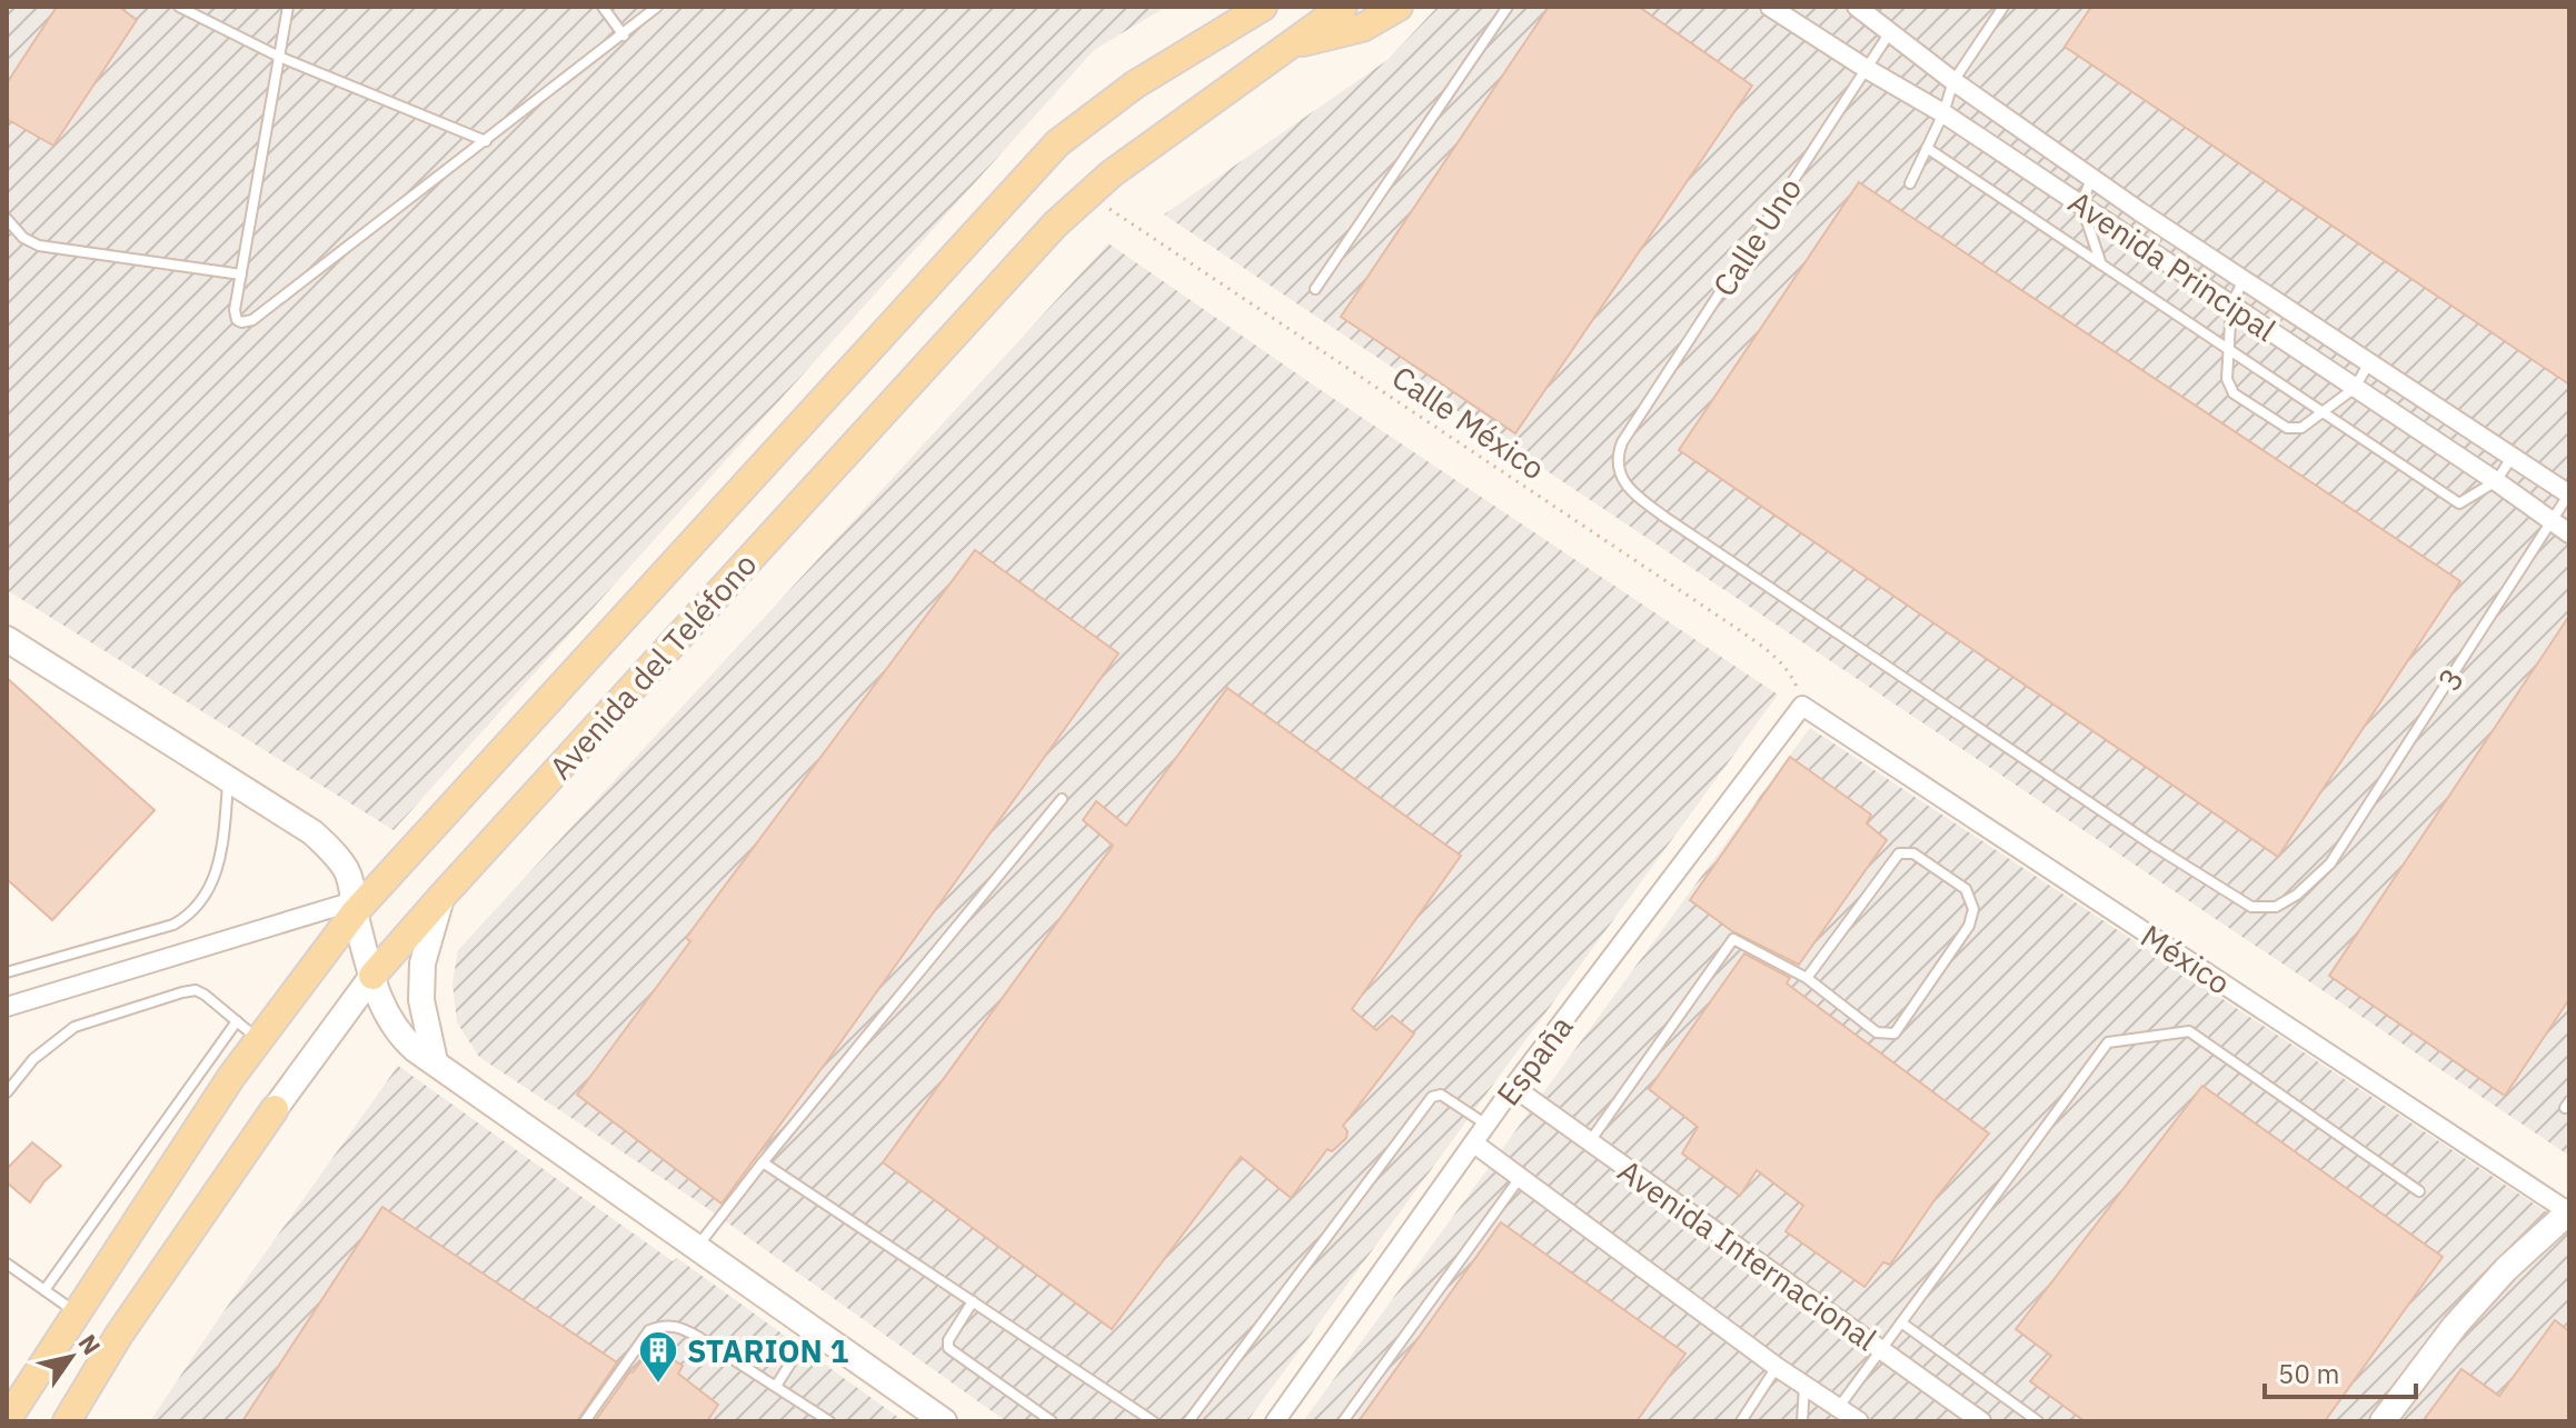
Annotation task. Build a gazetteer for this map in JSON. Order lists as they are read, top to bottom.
{
  "streets": {
    "main road": ["Avenida del Teléfono"],
    "street": [
      "Avenida Principal",
      "México",
      "España",
      "Avenida Internacional"
    ],
    "lane": ["Calle Uno", "3"],
    "path": ["Calle México"]
  },
  "crossings": [
    ["Calle Uno", "Avenida Principal"],
    ["Calle Uno", "3"],
    ["Avenida Principal", "3"],
    ["Calle México", "Avenida del Teléfono"],
    ["Calle México", "México"],
    ["Calle México", "España"],
    ["México", "España"],
    ["España", "Avenida Internacional"]
  ],
  "places": {
    "building": ["STARION 1"]
  },
  "scale_bar": "50 m",
  "north": "top right"
}
